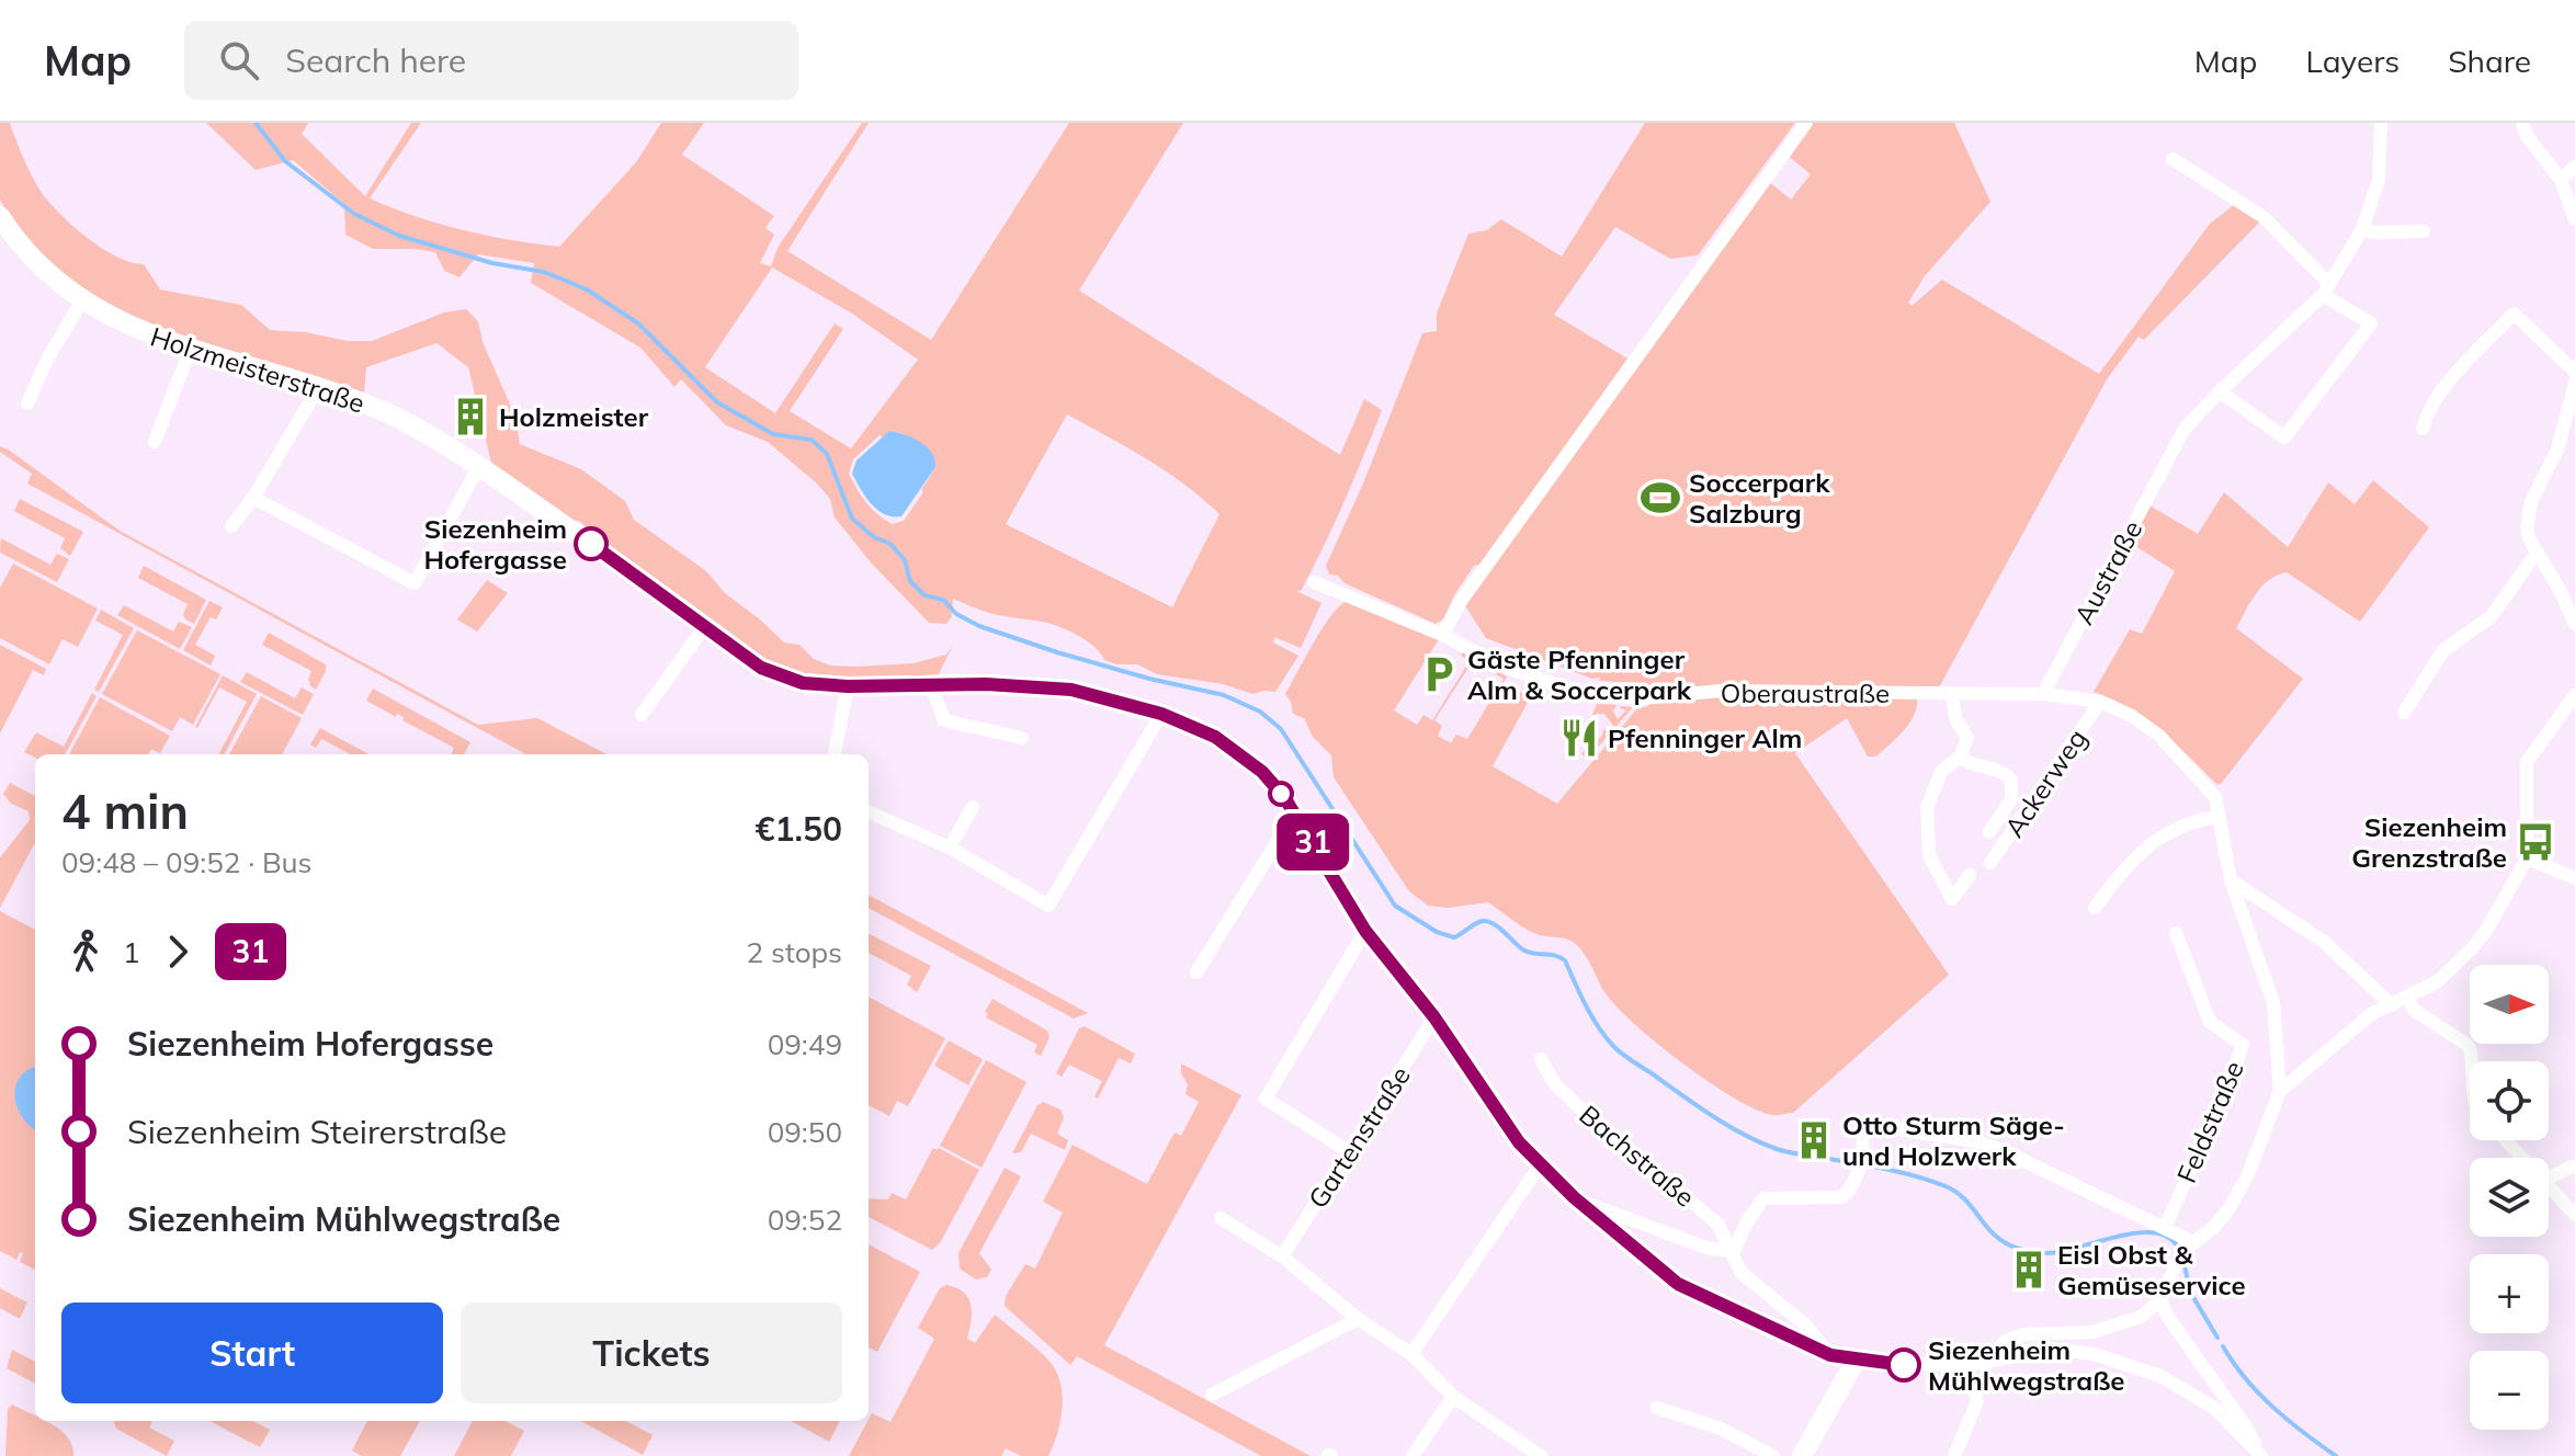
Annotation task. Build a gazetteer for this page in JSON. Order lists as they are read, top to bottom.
{
  "streets": {
    "street": [
      "Holzmeisterstraße",
      "Austraße",
      "Oberaustraße",
      "Ackerweg",
      "Feldstraße",
      "Gartenstraße",
      "Bachstraße"
    ]
  },
  "crossings": [
    ["Holzmeisterstraße", "Gartenstraße"],
    ["Holzmeisterstraße", "Bachstraße"],
    ["Austraße", "Oberaustraße"]
  ],
  "places": {
    "building": ["Holzmeister", "Otto Sturm Säge- und Holzwerk", "Eisl Obst & Gemüseservice"],
    "sports": ["Soccerpark Salzburg"],
    "other": ["Siezenheim Hofergasse", "Siezenheim Mühlwegstraße"],
    "parking": ["Gäste Pfenninger Alm & Soccerpark"],
    "restaurant": ["Pfenninger Alm"],
    "bus stop": ["Siezenheim Grenzstraße"]
  },
  "lines": ["bus line 31"],
  "north": "right",
  "page": {
    "header": "Map",
    "search": "Search here",
    "nav": ["Map", "Layers", "Share"],
    "on_map": "31",
    "heading": ["4 min", "09:48 – 09:52 · Bus", "€1.50"],
    "legs": ["1", "31", "2 stops"],
    "map_buttons": ["+", "−"],
    "list": [
      {
        "name": "Siezenheim Hofergasse",
        "value": "09:49"
      },
      {
        "name": "Siezenheim Steirerstraße",
        "value": "09:50"
      },
      {
        "name": "Siezenheim Mühlwegstraße",
        "value": "09:52"
      }
    ],
    "buttons": ["Start", "Tickets"]
  }
}
